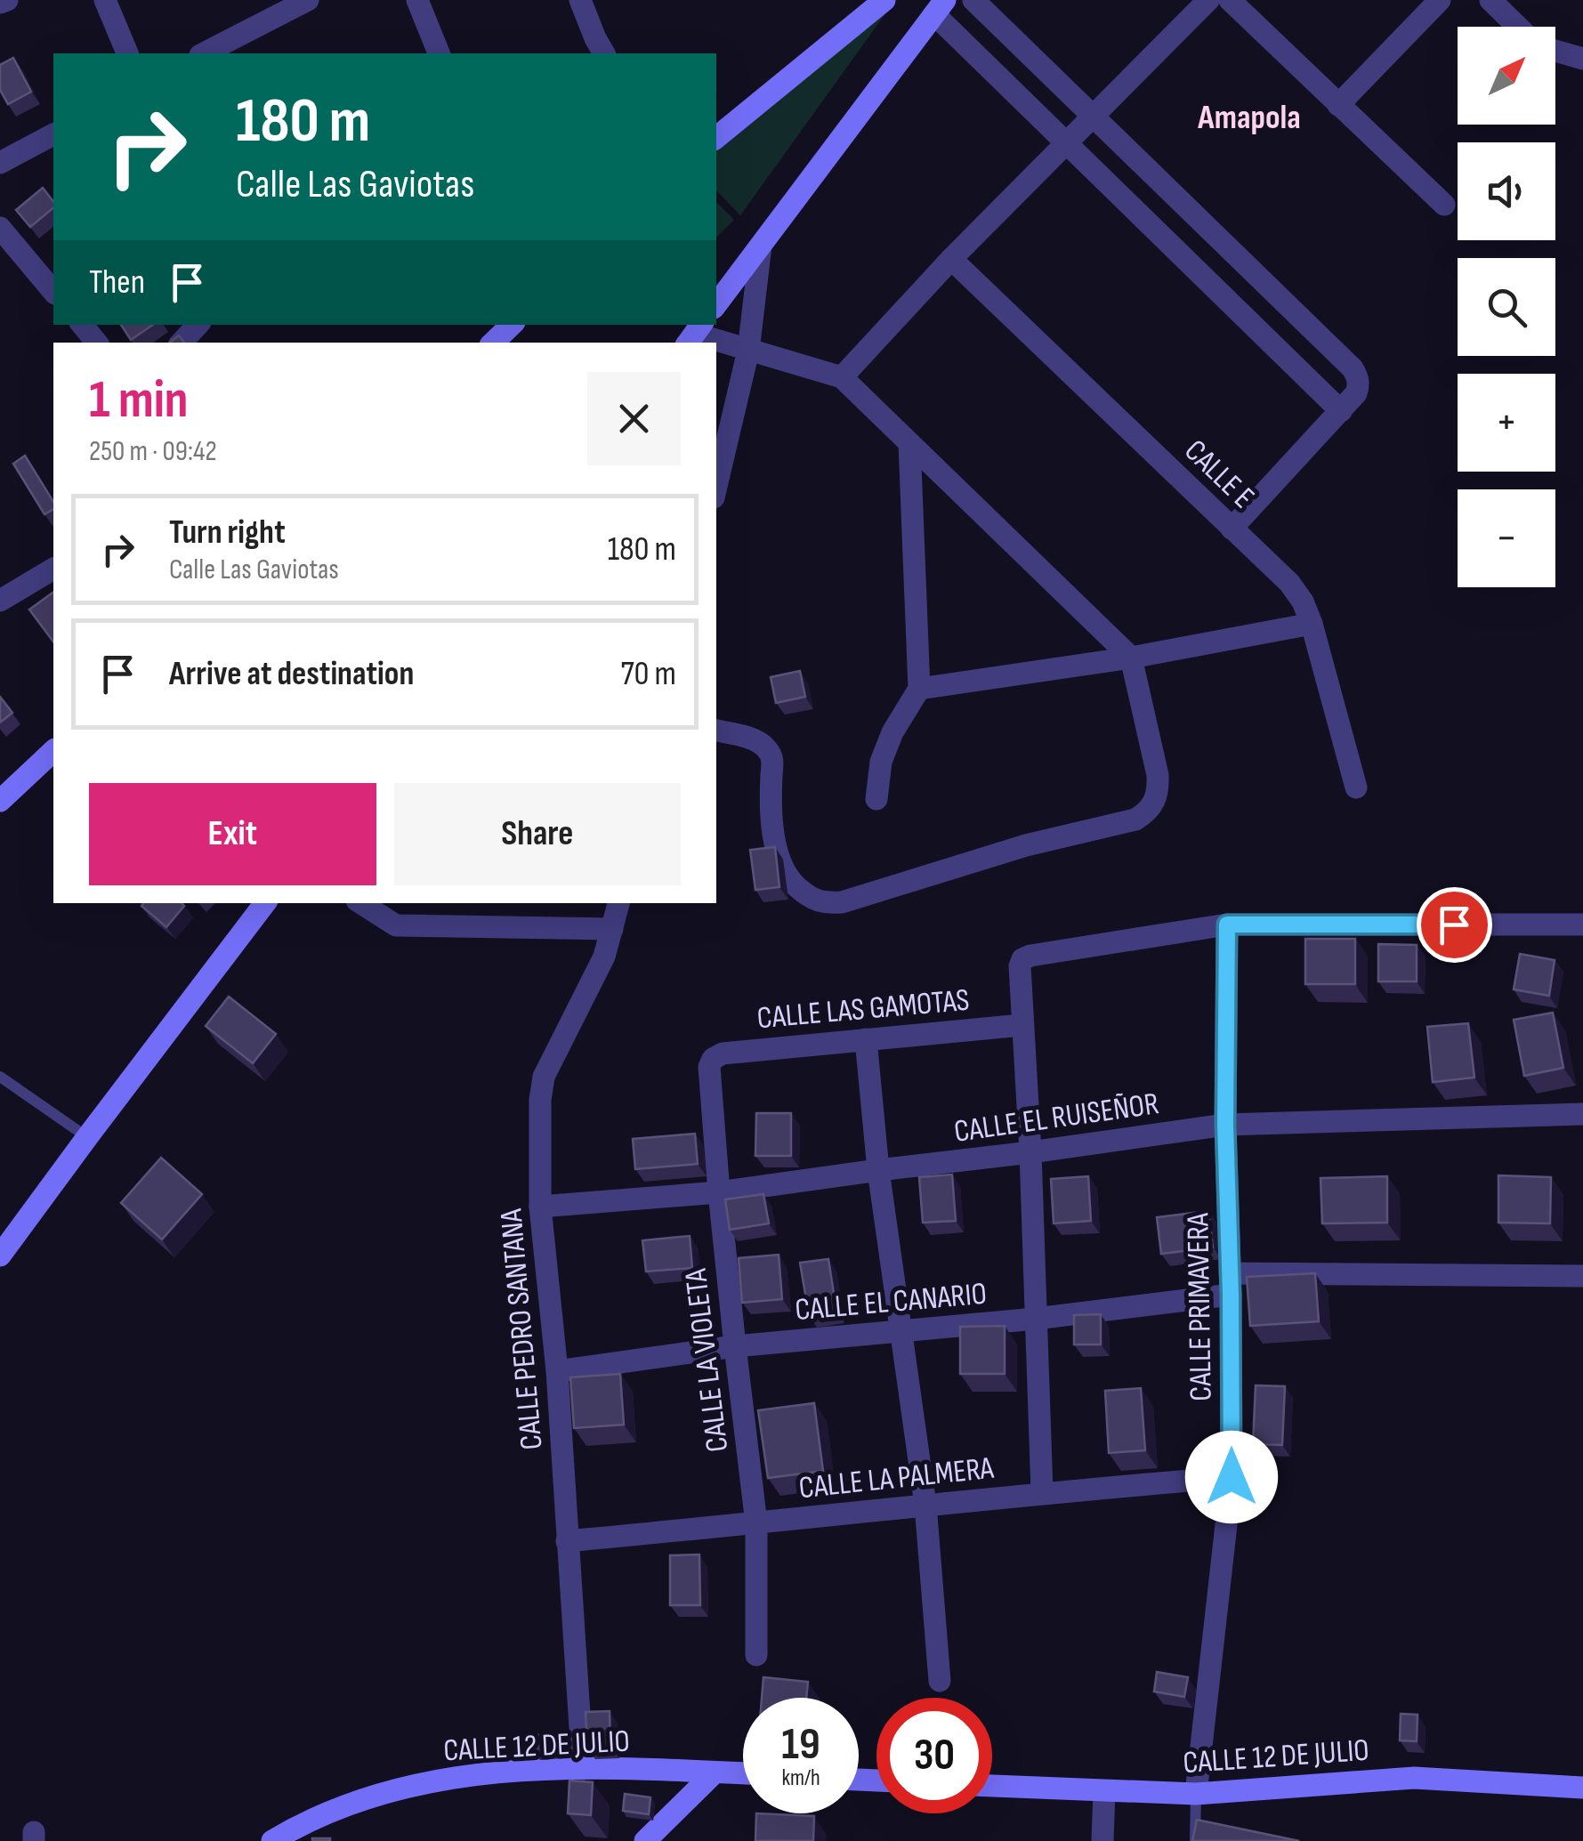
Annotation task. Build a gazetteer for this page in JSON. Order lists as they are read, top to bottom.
{
  "streets": {
    "main road": ["CALLE 12 DE JULIO"],
    "street": [
      "CALLE E",
      "CALLE LAS GAMOTAS",
      "CALLE EL RUISEÑOR",
      "CALLE EL CANARIO",
      "CALLE PRIMAVERA",
      "CALLE PEDRO SANTANA",
      "CALLE LA VIOLETA",
      "CALLE LA PALMERA"
    ]
  },
  "crossings": [
    ["CALLE LAS GAMOTAS", "CALLE LA VIOLETA"],
    ["CALLE EL RUISEÑOR", "CALLE PRIMAVERA"],
    ["CALLE EL RUISEÑOR", "CALLE PEDRO SANTANA"],
    ["CALLE EL RUISEÑOR", "CALLE LA VIOLETA"],
    ["CALLE EL CANARIO", "CALLE PRIMAVERA"],
    ["CALLE EL CANARIO", "CALLE PEDRO SANTANA"],
    ["CALLE EL CANARIO", "CALLE LA VIOLETA"],
    ["CALLE PRIMAVERA", "CALLE LA PALMERA"],
    ["CALLE PRIMAVERA", "CALLE 12 DE JULIO"],
    ["CALLE PEDRO SANTANA", "CALLE LA PALMERA"],
    ["CALLE PEDRO SANTANA", "CALLE 12 DE JULIO"],
    ["CALLE LA VIOLETA", "CALLE LA PALMERA"]
  ],
  "districts": ["Amapola"],
  "north": "top right",
  "page": {
    "map_buttons": ["+", "−"],
    "turn": ["180 m", "Calle Las Gaviotas"],
    "then": "Then",
    "heading": ["1 min", "250 m · 09:42"],
    "list": [
      {
        "name": "Turn right",
        "note": "Calle Las Gaviotas",
        "value": "180 m"
      },
      {
        "name": "Arrive at destination",
        "value": "70 m"
      }
    ],
    "buttons": ["Exit", "Share"],
    "speed": "19 km/h",
    "limit": "30"
  }
}
